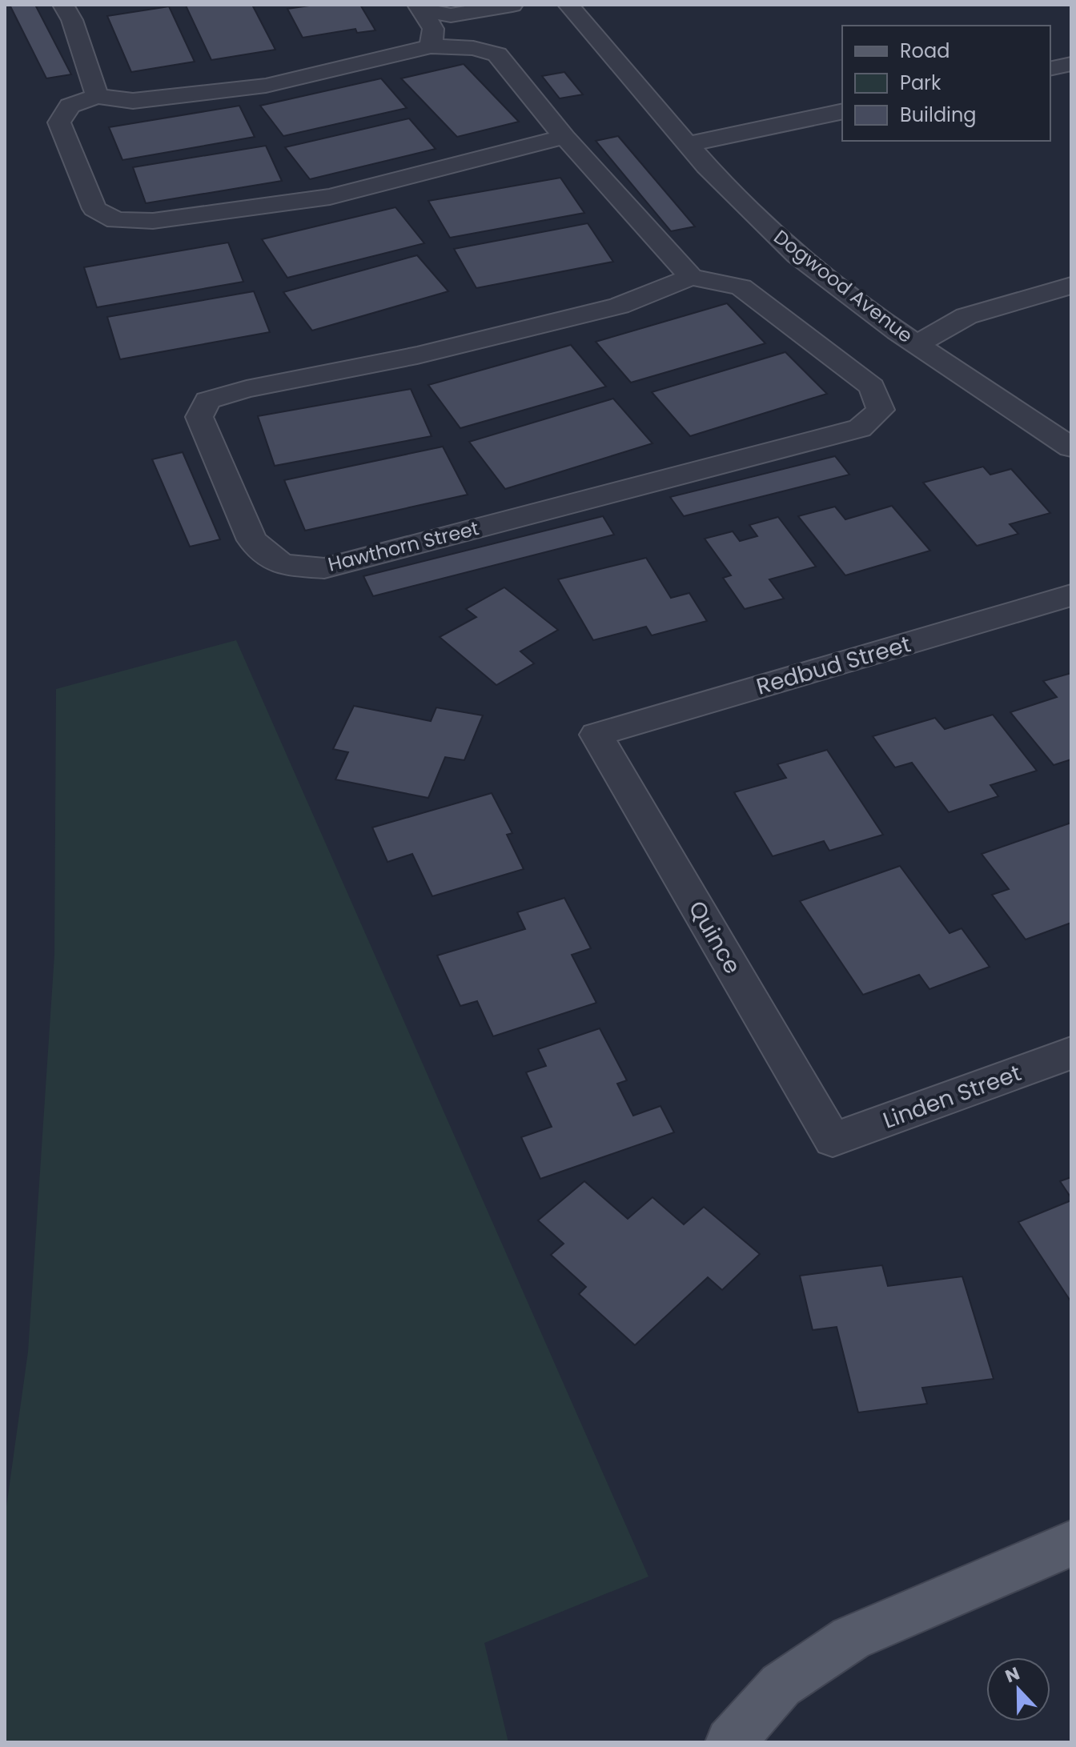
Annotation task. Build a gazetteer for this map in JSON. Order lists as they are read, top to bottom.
{
  "streets": {
    "street": [
      "Dogwood Avenue",
      "Hawthorn Street",
      "Redbud Street",
      "Quince",
      "Linden Street"
    ]
  },
  "crossings": [
    ["Redbud Street", "Quince"],
    ["Quince", "Linden Street"]
  ],
  "legend": ["Road", "Park", "Building"],
  "north": "top"
}
